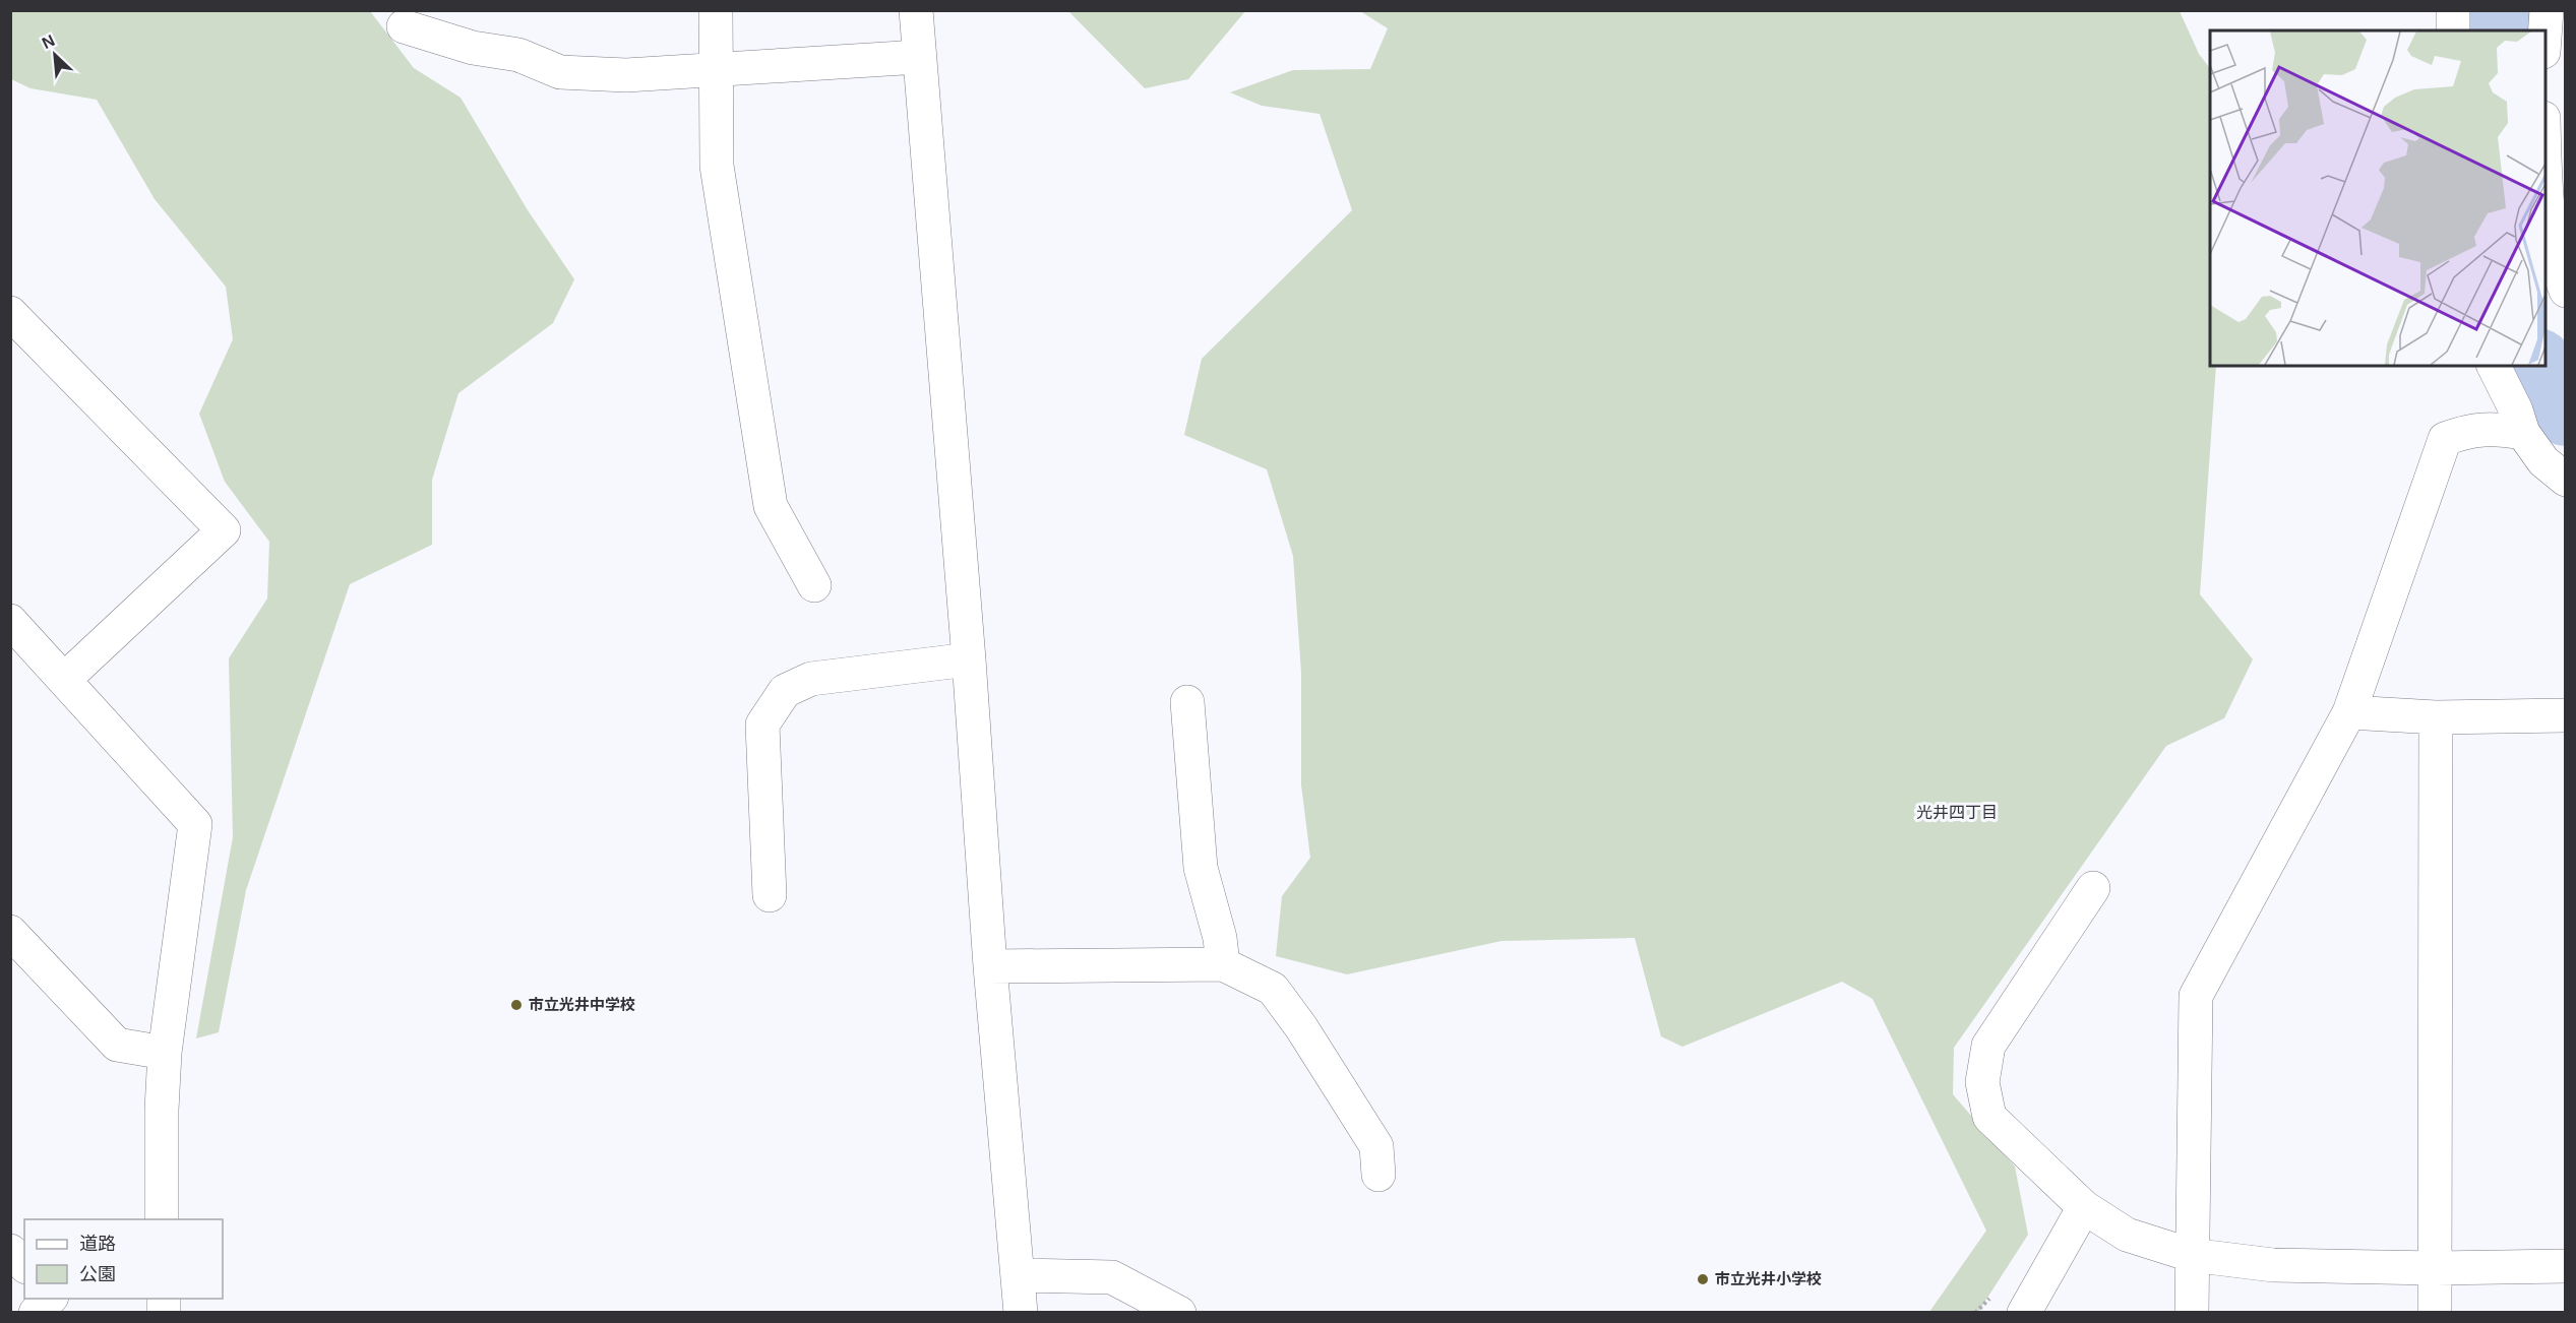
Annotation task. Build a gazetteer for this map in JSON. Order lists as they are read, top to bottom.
{
  "districts": ["光井四丁目"],
  "places": ["市立光井中学校", "市立光井小学校"],
  "legend": ["道路", "公園"],
  "north": "top left"
}
